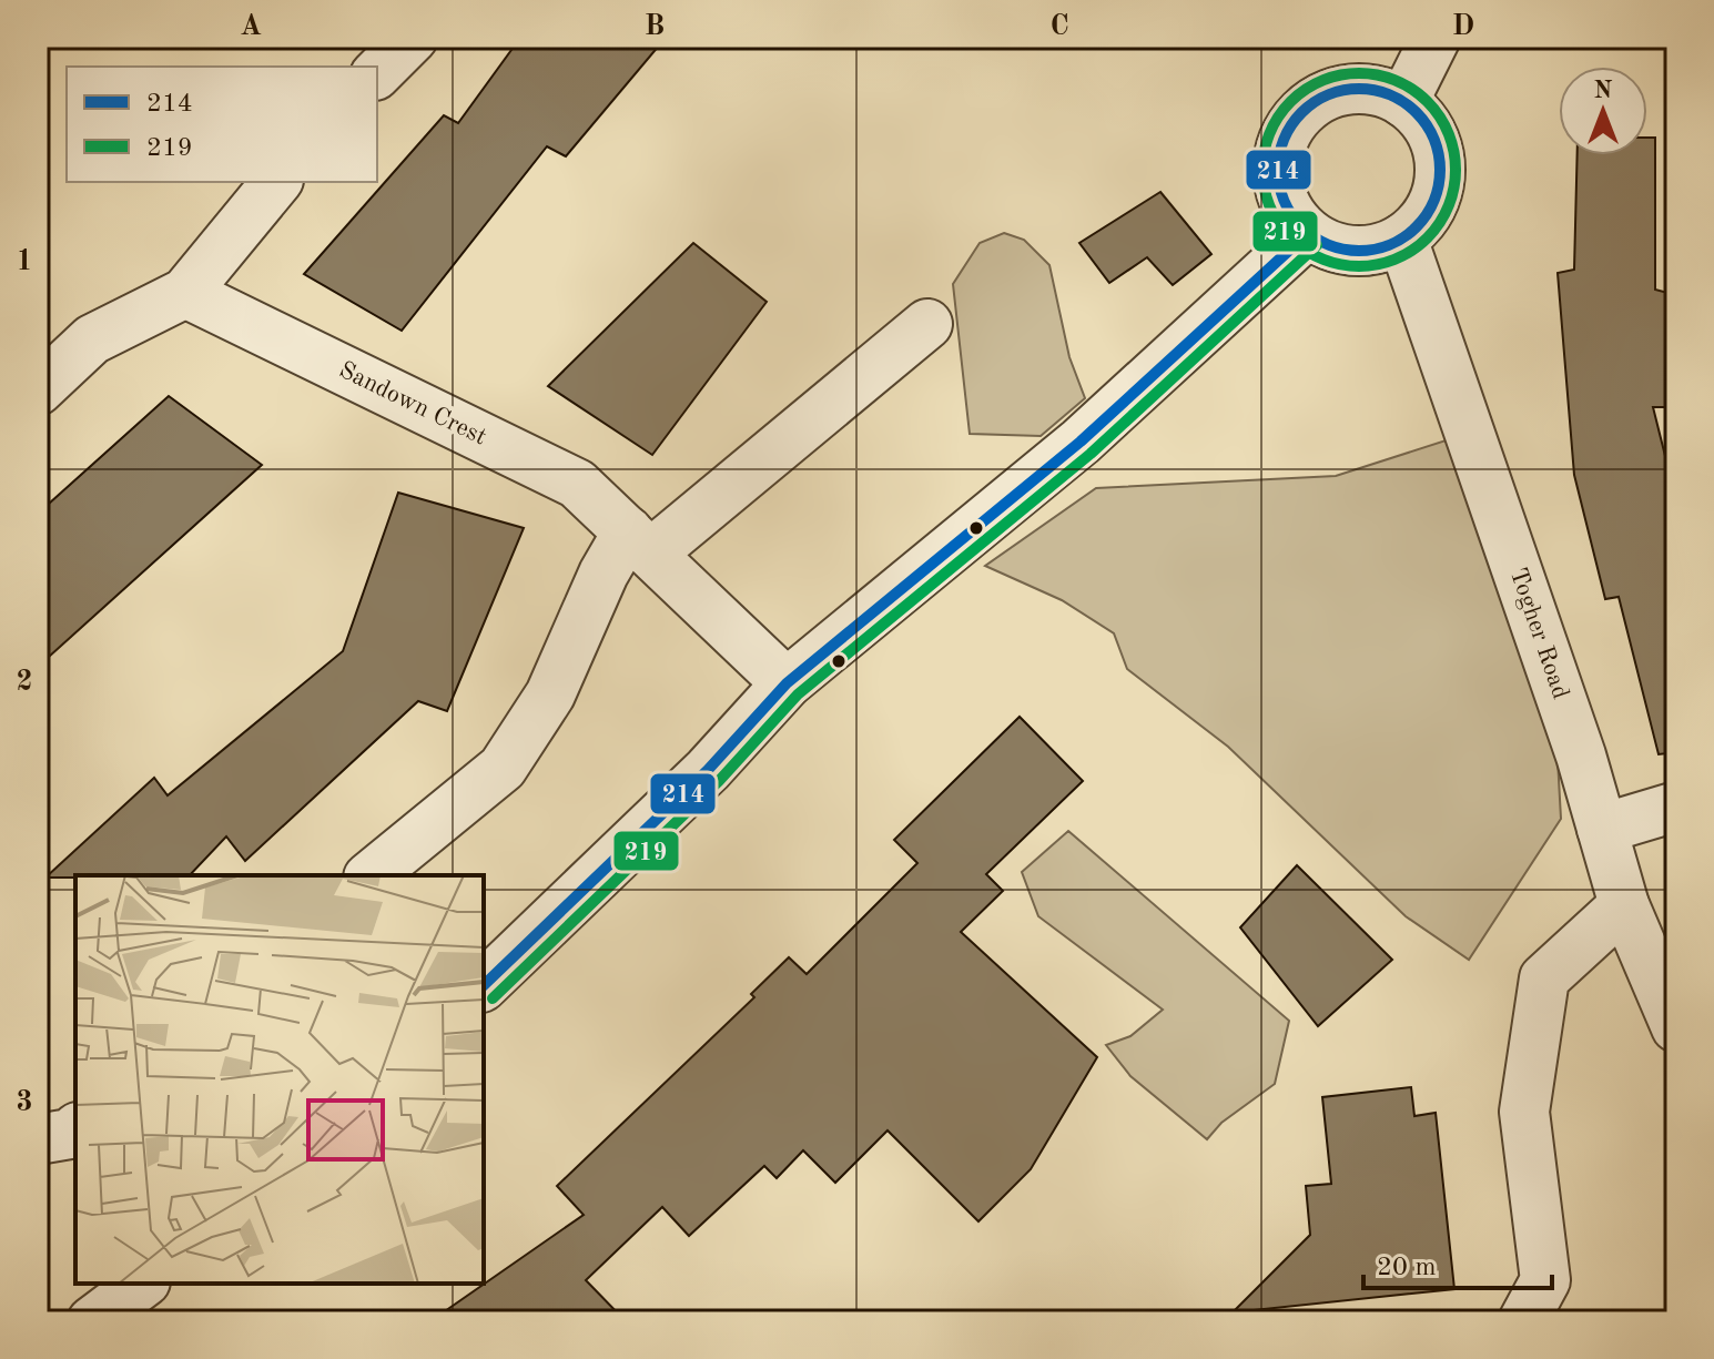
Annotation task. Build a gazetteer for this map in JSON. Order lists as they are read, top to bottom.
{
  "streets": {
    "street": ["Sandown Crest", "Togher Road"]
  },
  "lines": ["transit line 219", "transit line 214"],
  "legend": ["214", "219"],
  "scale_bar": "20 m",
  "north": "top",
  "grid": {
    "columns": [
      "A",
      "B",
      "C",
      "D"
    ],
    "rows": ["1", "2", "3"]
  }
}
